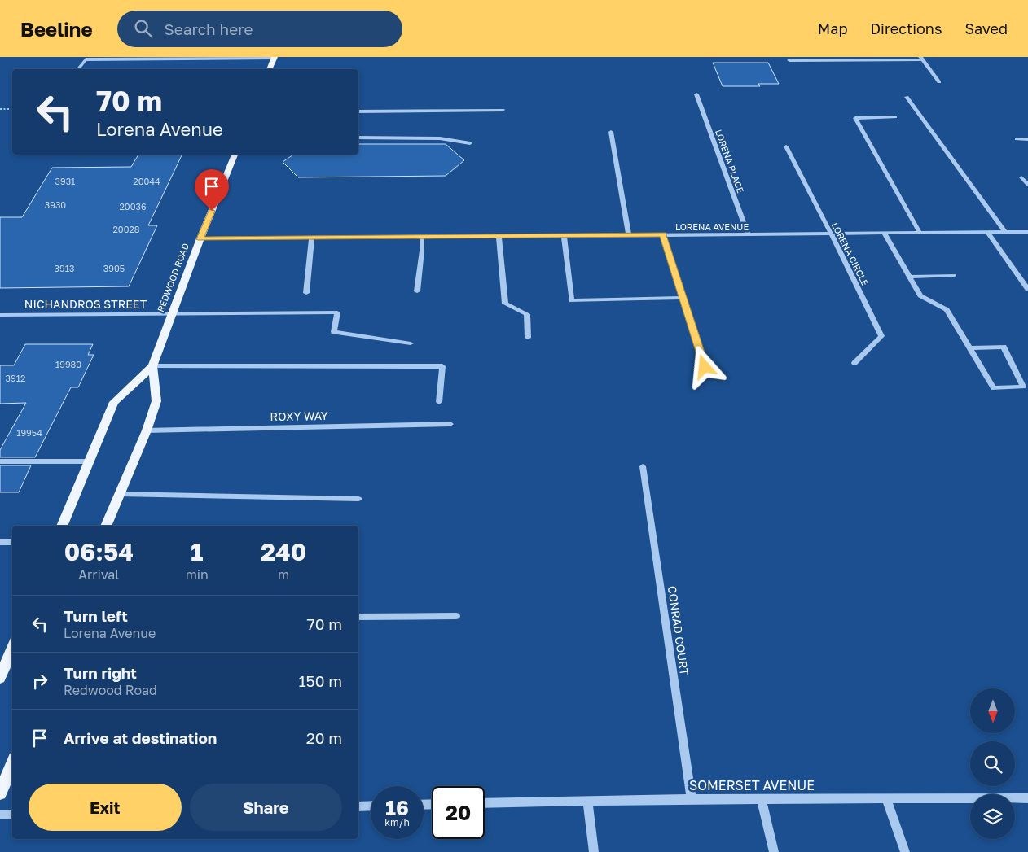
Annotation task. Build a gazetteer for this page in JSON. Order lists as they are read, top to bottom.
{
  "streets": {
    "main road": ["REDWOOD ROAD"],
    "street": [
      "LORENA PLACE",
      "LORENA AVENUE",
      "LORENA CIRCLE",
      "NICHANDROS STREET",
      "ROXY WAY",
      "CONRAD COURT",
      "SOMERSET AVENUE"
    ]
  },
  "crossings": [
    ["LORENA PLACE", "LORENA AVENUE"],
    ["LORENA AVENUE", "LORENA CIRCLE"],
    ["LORENA AVENUE", "REDWOOD ROAD"],
    ["REDWOOD ROAD", "NICHANDROS STREET"],
    ["REDWOOD ROAD", "ROXY WAY"],
    ["CONRAD COURT", "SOMERSET AVENUE"]
  ],
  "house_numbers": [
    "3931",
    "20044",
    "3930",
    "20036",
    "20028",
    "3913",
    "3905",
    "19980",
    "3912",
    "19954"
  ],
  "north": "bottom",
  "page": {
    "header": "Beeline",
    "search": "Search here",
    "nav": ["Map", "Directions", "Saved"],
    "turn": ["70 m", "Lorena Avenue"],
    "eta": [
      "06:54",
      "Arrival",
      "1",
      "min",
      "240",
      "m"
    ],
    "list": [
      {
        "name": "Turn left",
        "note": "Lorena Avenue",
        "value": "70 m"
      },
      {
        "name": "Turn right",
        "note": "Redwood Road",
        "value": "150 m"
      },
      {
        "name": "Arrive at destination",
        "value": "20 m"
      }
    ],
    "buttons": ["Exit", "Share"],
    "speed": "16 km/h",
    "limit": "20"
  }
}
